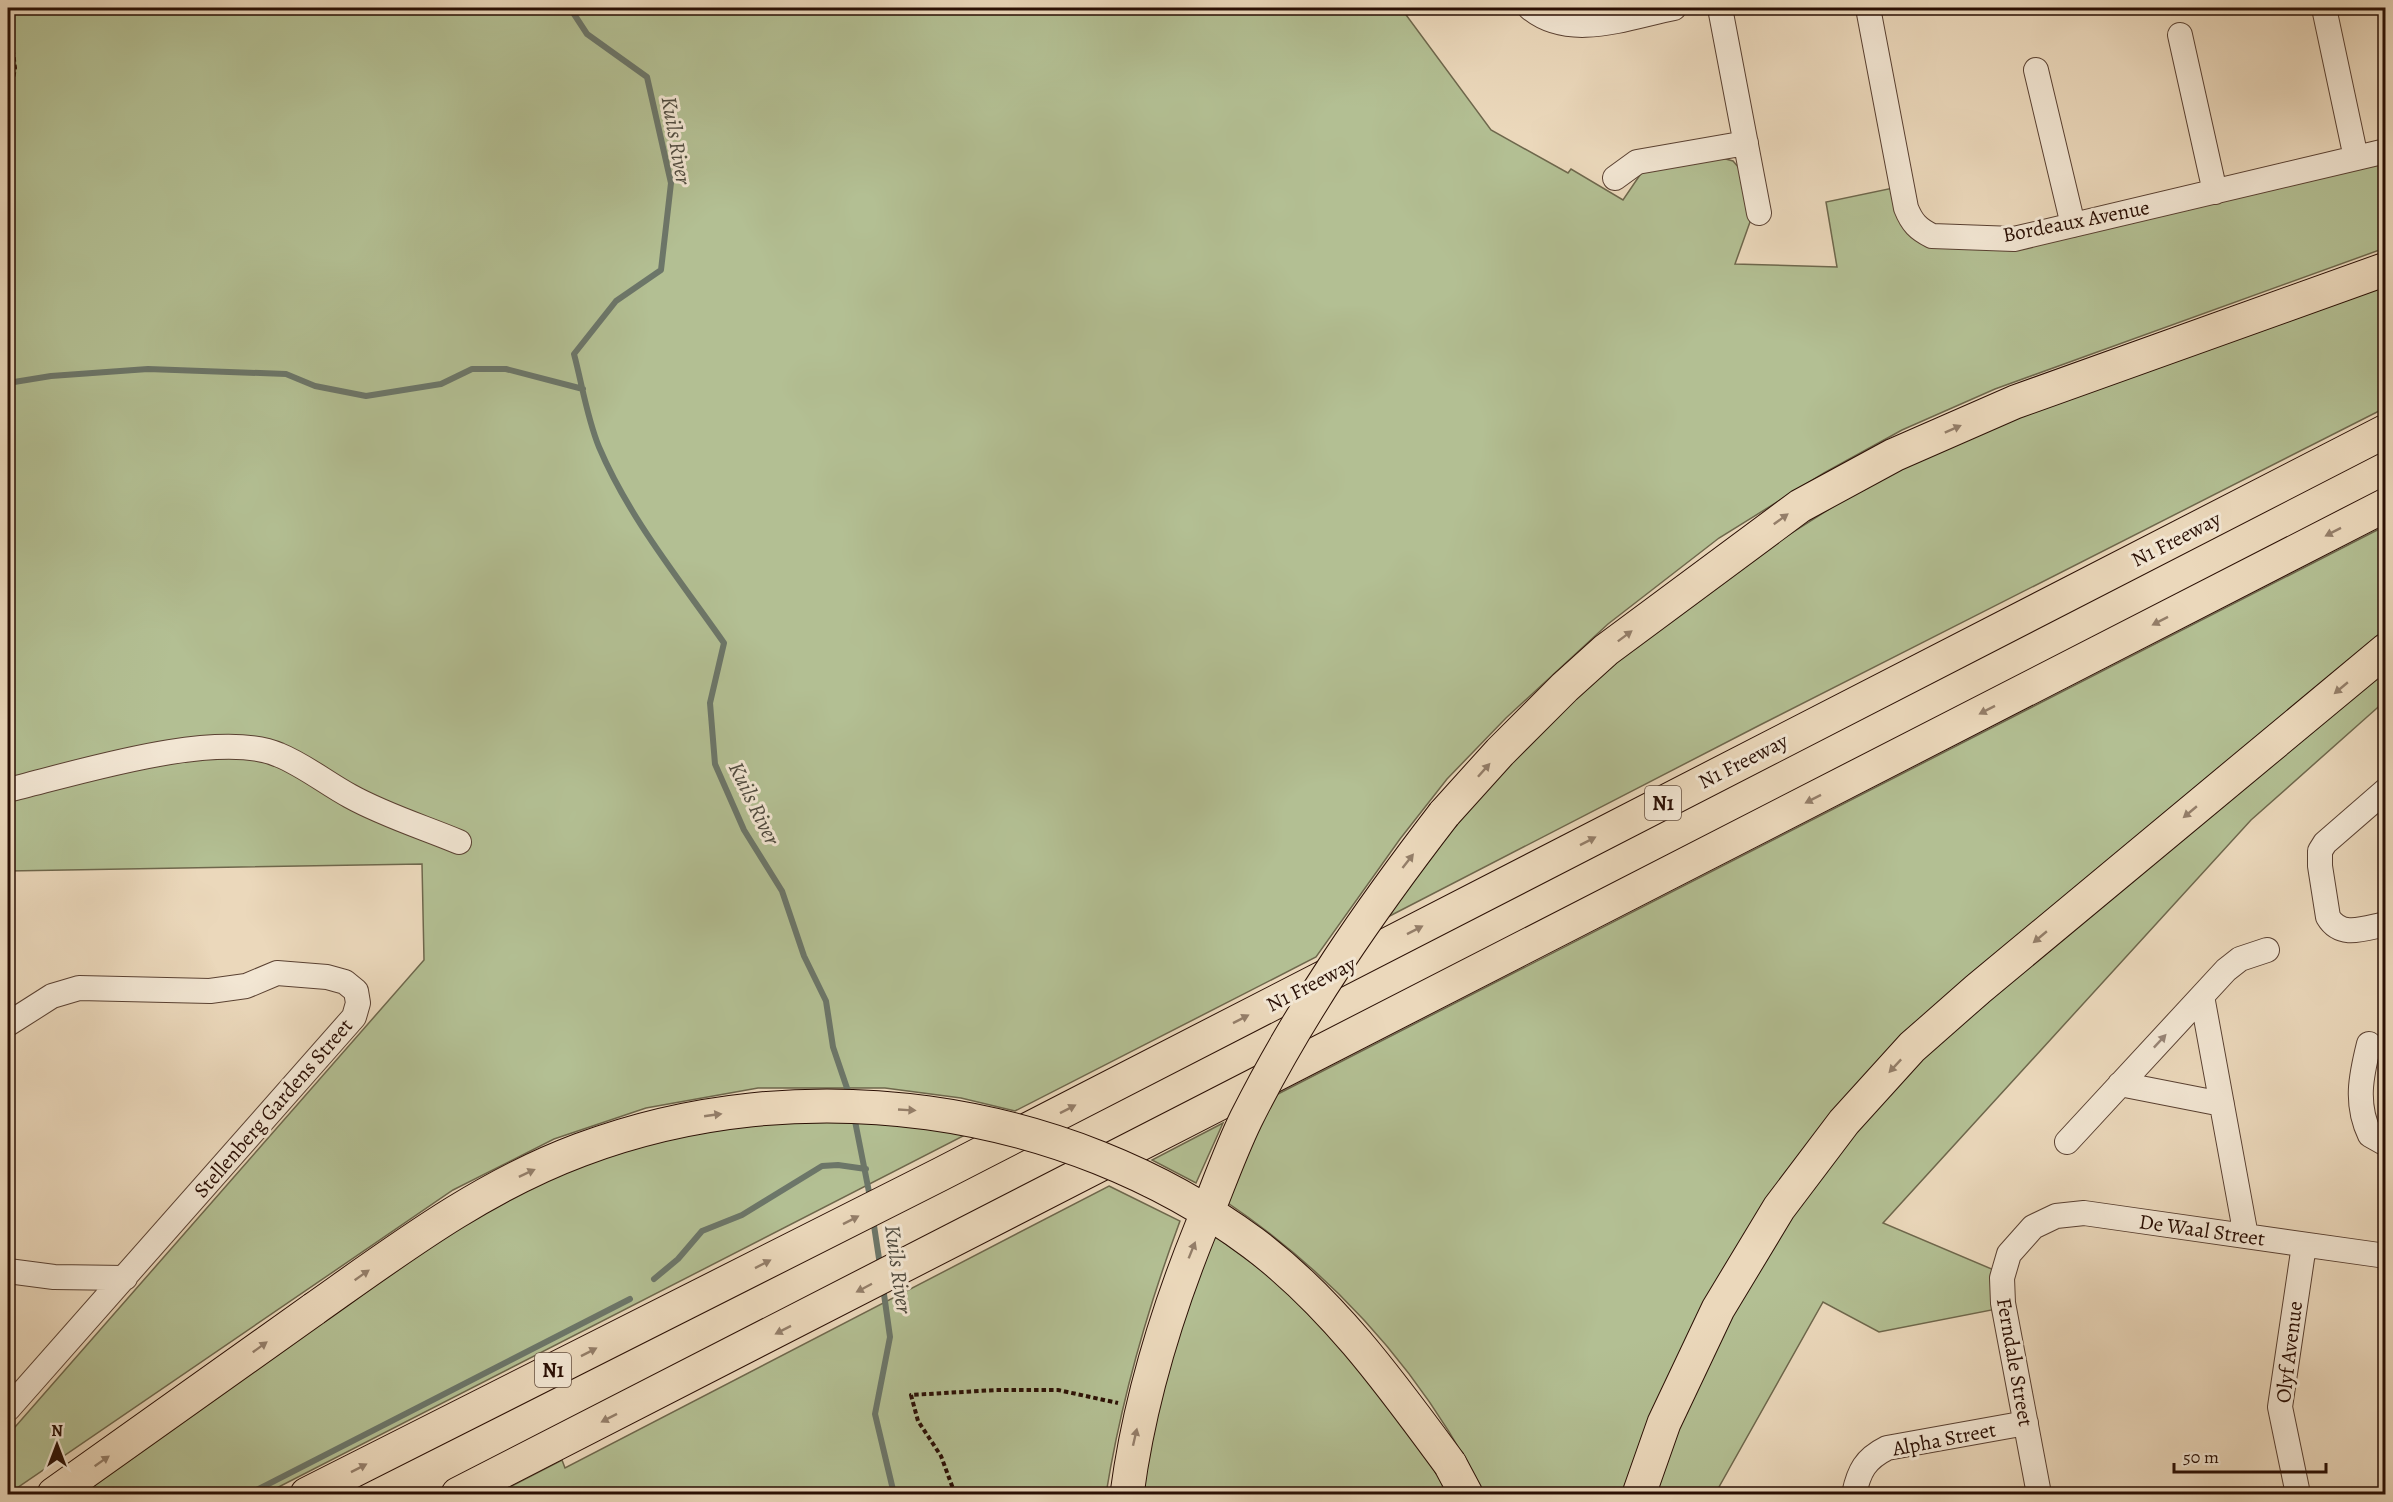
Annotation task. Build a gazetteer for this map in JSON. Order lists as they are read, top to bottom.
{
  "streets": {
    "highway": ["N1 Freeway", "N1"],
    "street": [
      "Bordeaux Avenue",
      "Stellenberg Gardens Street",
      "De Waal Street",
      "Olyf Avenue",
      "Ferndale Street",
      "Alpha Street"
    ]
  },
  "crossings": [
    ["De Waal Street", "Olyf Avenue"],
    ["De Waal Street", "Ferndale Street"],
    ["Ferndale Street", "Alpha Street"]
  ],
  "water": ["Kuils River"],
  "scale_bar": "50 m",
  "north": "top"
}
